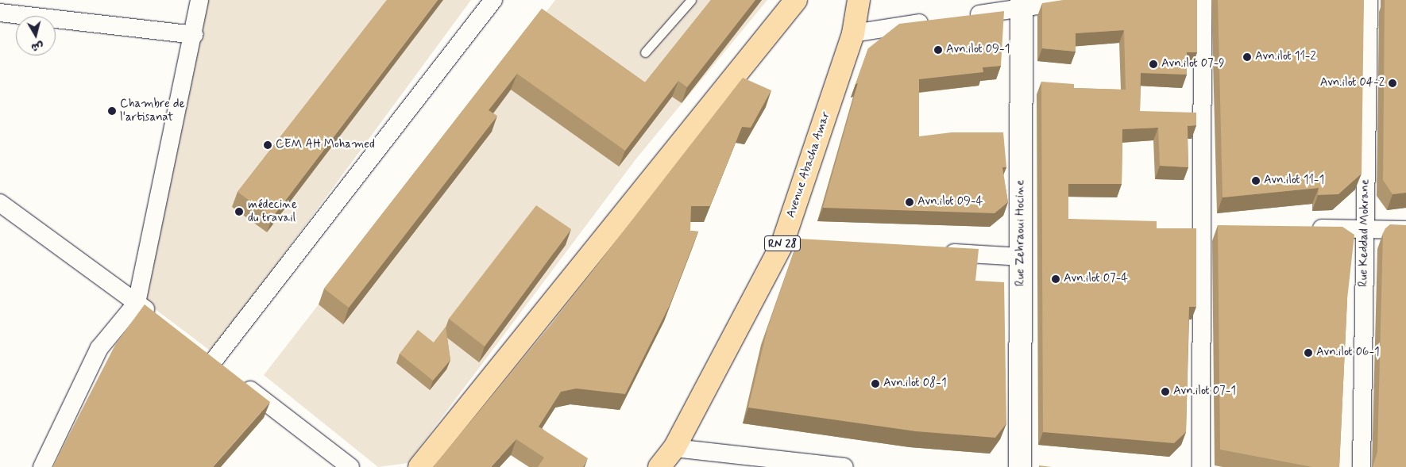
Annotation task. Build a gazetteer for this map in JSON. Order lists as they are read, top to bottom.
{
  "streets": {
    "main road": ["Avenue Abacha Amar", "RN 28"],
    "street": ["Rue Zehraoui Hocine", "Rue Keddad Mokrane"]
  },
  "places": [
    "Avn.ilot 09-1",
    "Avn.ilot 11-2",
    "Avn.ilot 07-9",
    "Avn.ilot 04-2",
    "Chambre de l'artisanat",
    "CEM AH Mohamed",
    "Avn.ilot 11-1",
    "Avn.ilot 09-4",
    "médecine du travail",
    "Avn.ilot 07-4",
    "Avn.ilot 06-1",
    "Avn.ilot 08-1",
    "Avn.ilot 07-1"
  ],
  "north": "bottom"
}
